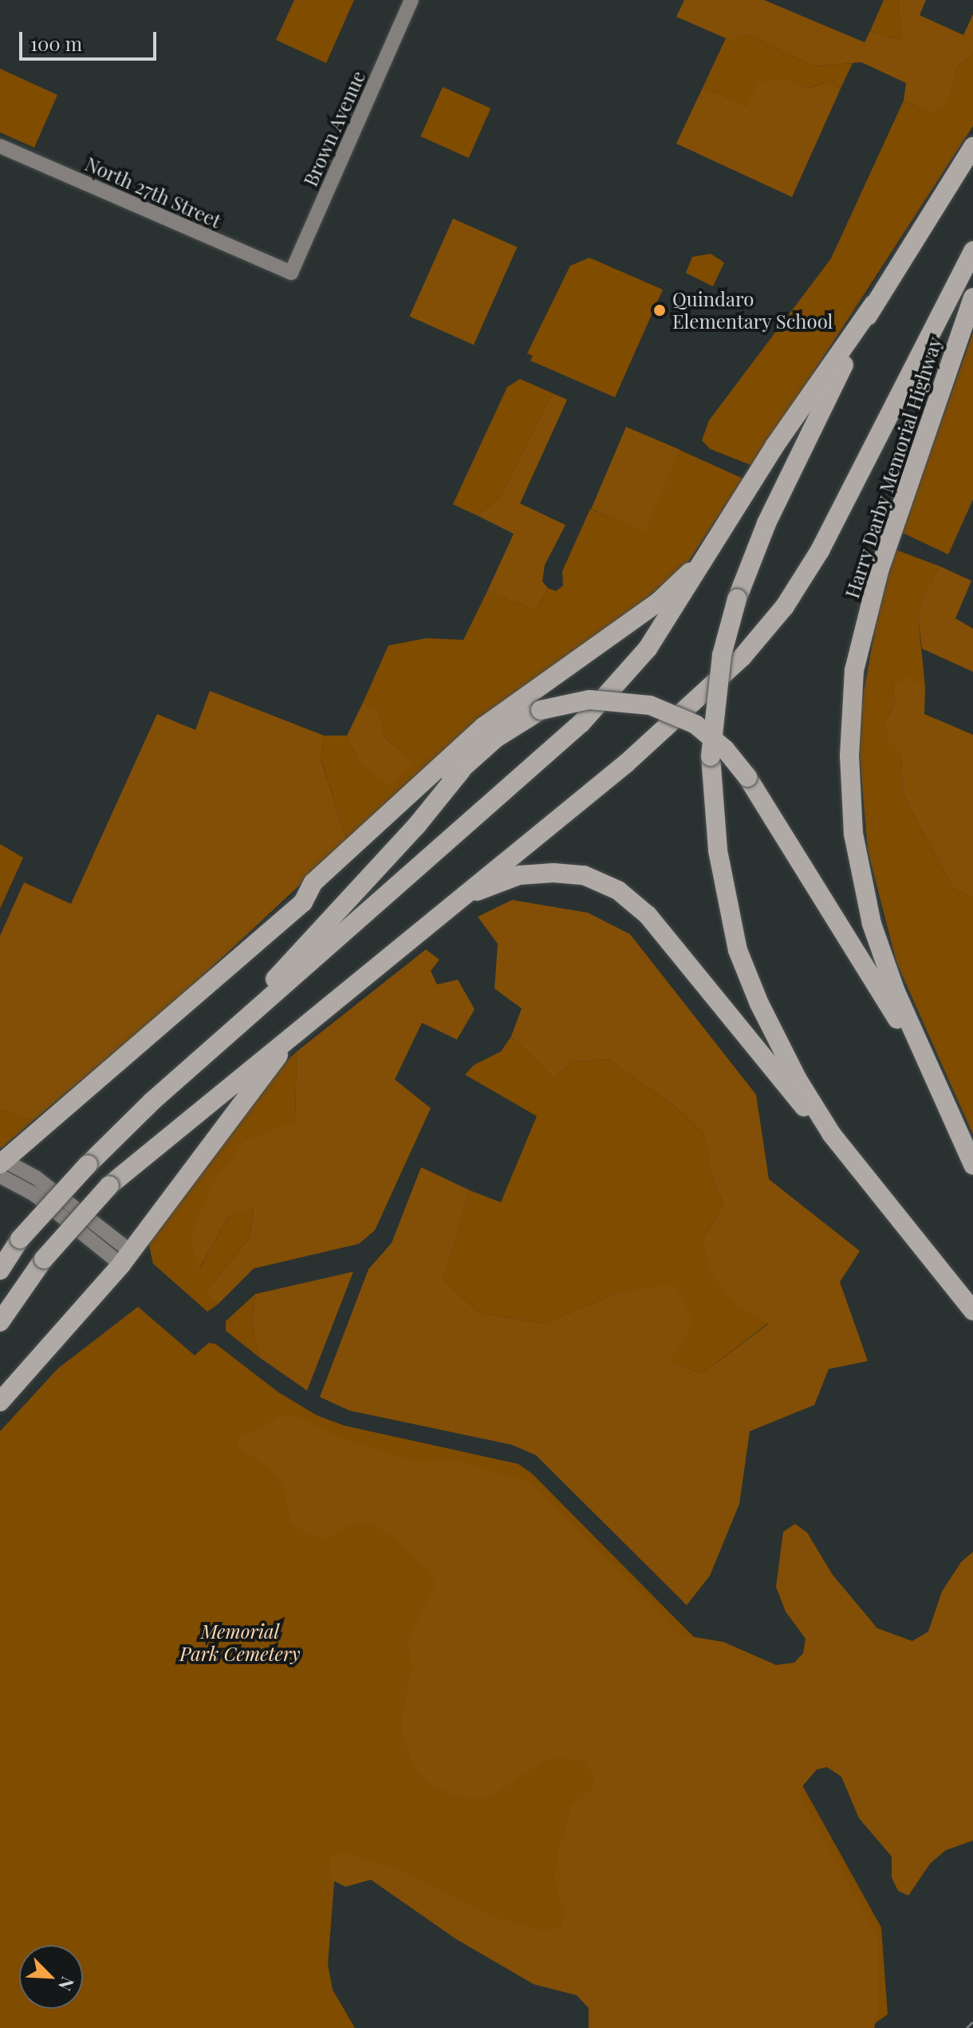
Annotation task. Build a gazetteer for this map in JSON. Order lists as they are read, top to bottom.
{
  "streets": {
    "highway": ["Harry Darby Memorial Highway"],
    "main road": ["Brown Avenue", "North 27th Street"]
  },
  "crossings": [
    ["Brown Avenue", "North 27th Street"]
  ],
  "parks": ["Memorial Park Cemetery"],
  "places": ["Quindaro Elementary School"],
  "scale_bar": "100 m",
  "north": "bottom right"
}
